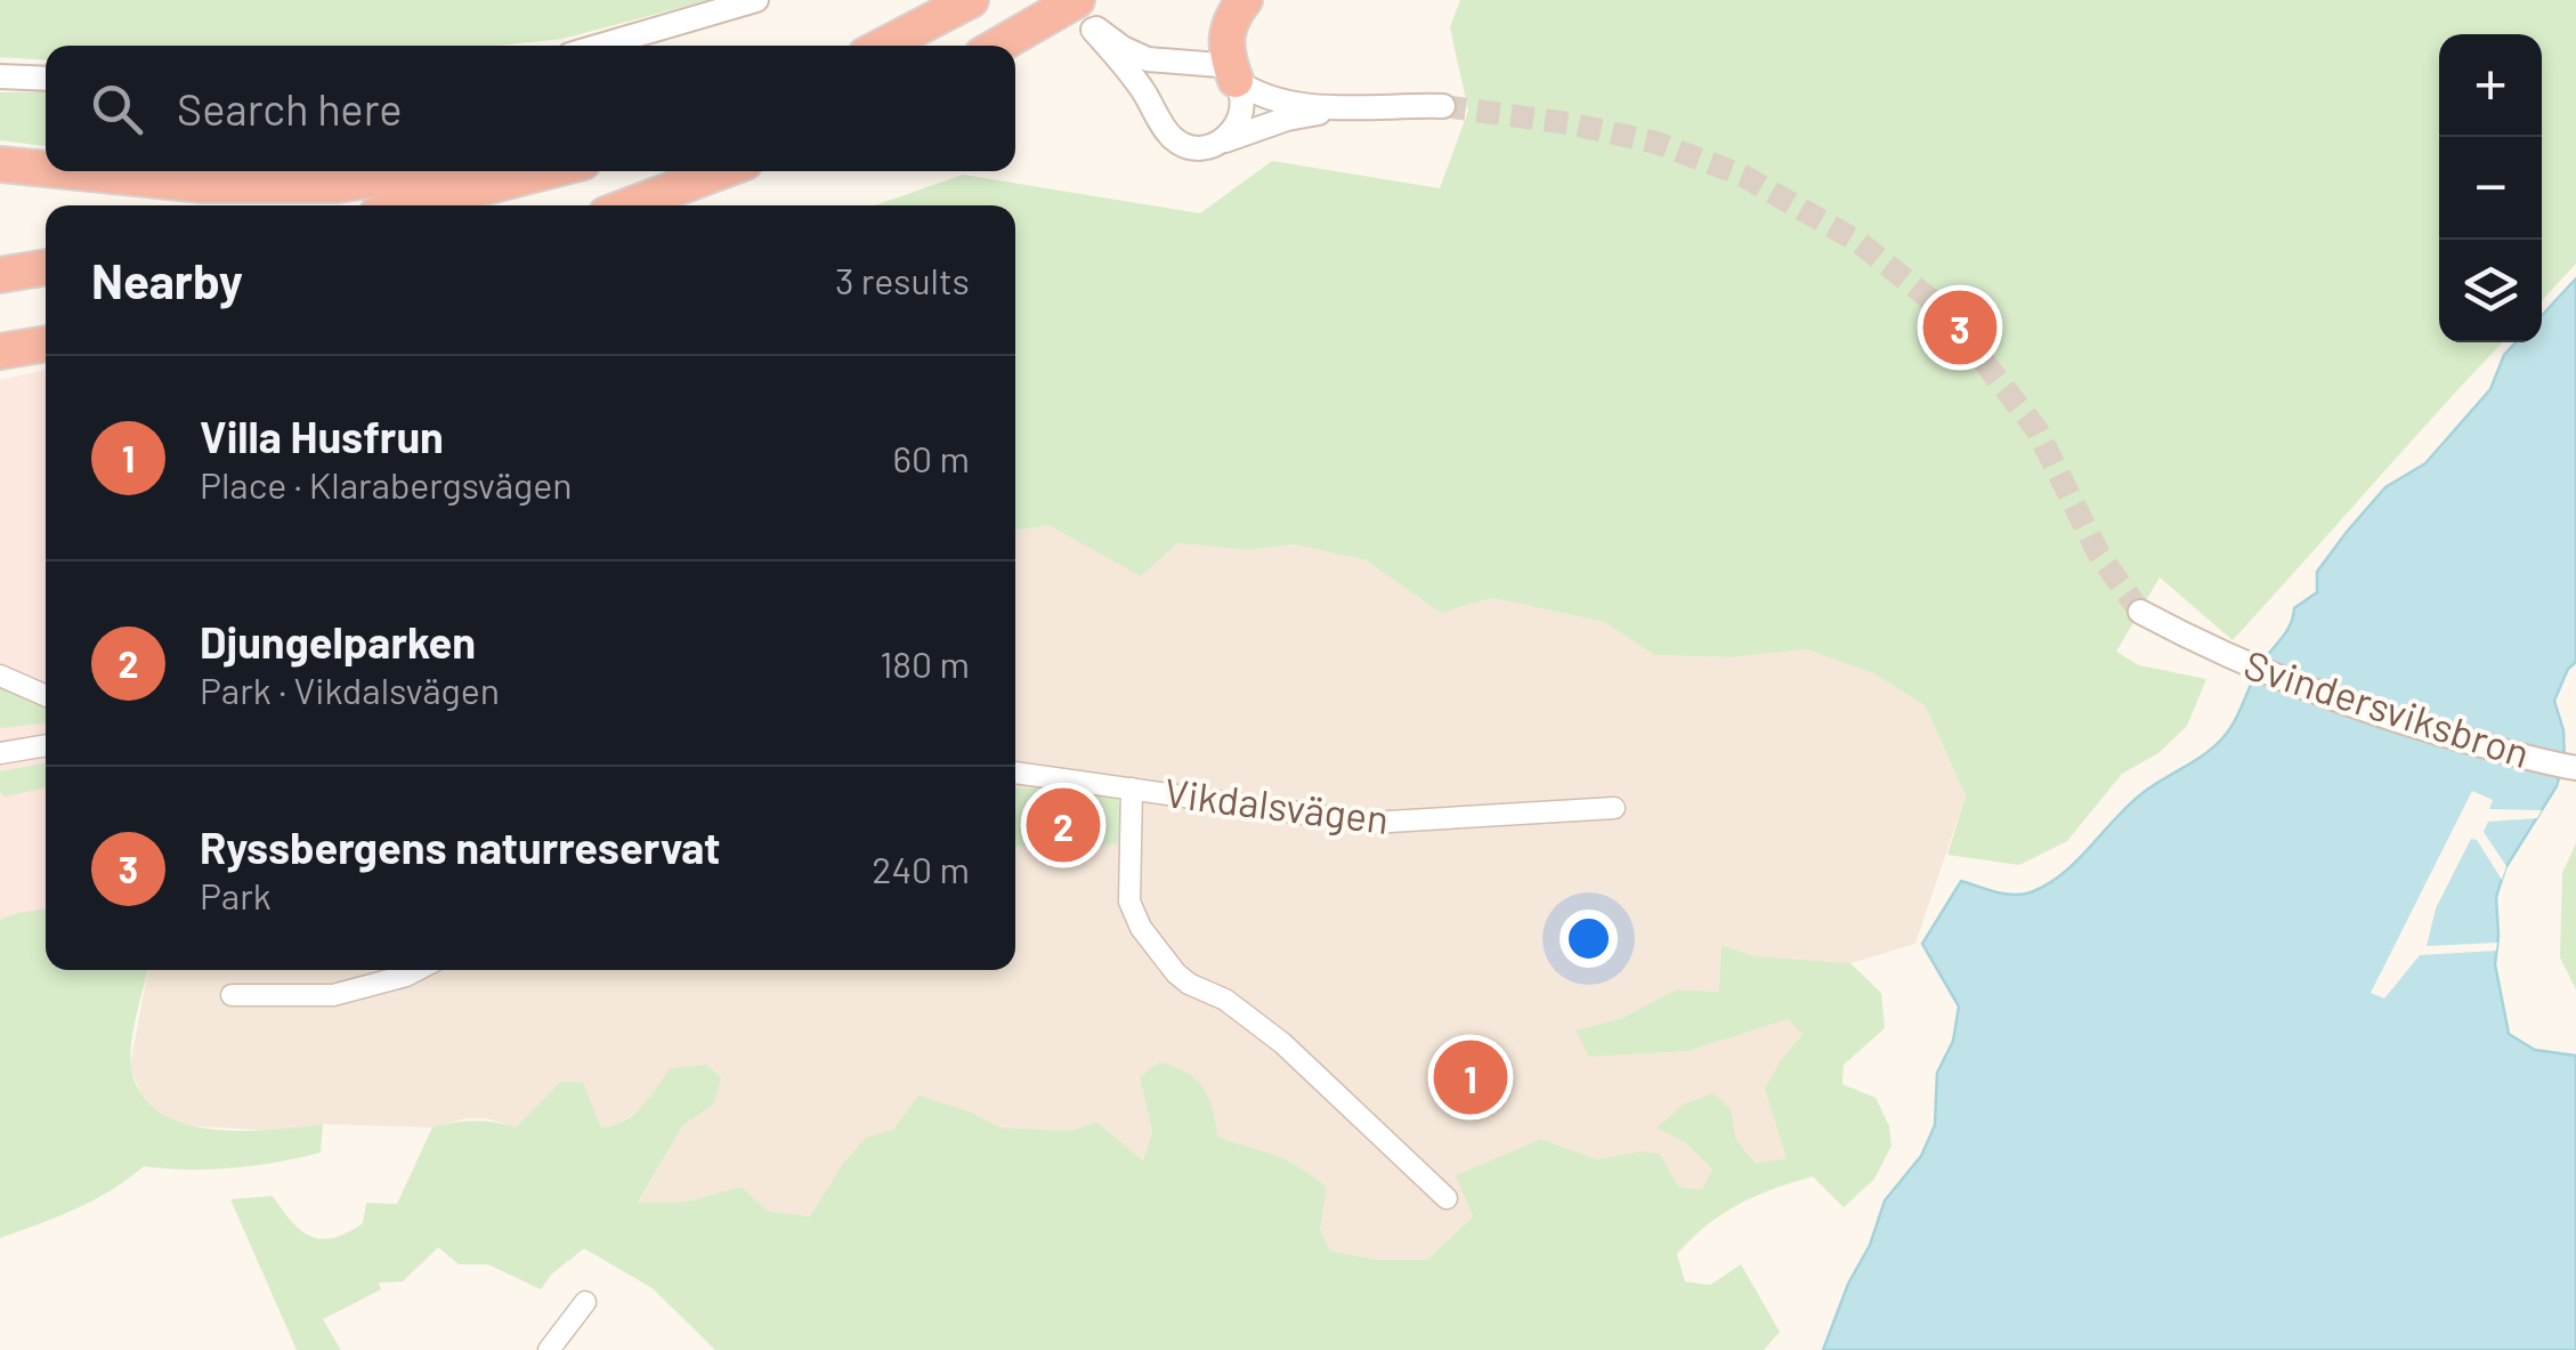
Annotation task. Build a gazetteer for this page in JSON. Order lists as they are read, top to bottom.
{
  "streets": {
    "street": ["Svindersviksbron", "Vikdalsvägen"]
  },
  "page": {
    "map_buttons": ["+", "−"],
    "search": "Search here",
    "heading": ["Nearby", "3 results"],
    "pins": ["3", "2", "1"],
    "list": [
      {
        "mark": "1",
        "name": "Villa Husfrun",
        "note": "Place · Klarabergsvägen",
        "value": "60 m"
      },
      {
        "mark": "2",
        "name": "Djungelparken",
        "note": "Park · Vikdalsvägen",
        "value": "180 m"
      },
      {
        "mark": "3",
        "name": "Ryssbergens naturreservat",
        "note": "Park",
        "value": "240 m"
      }
    ]
  }
}
